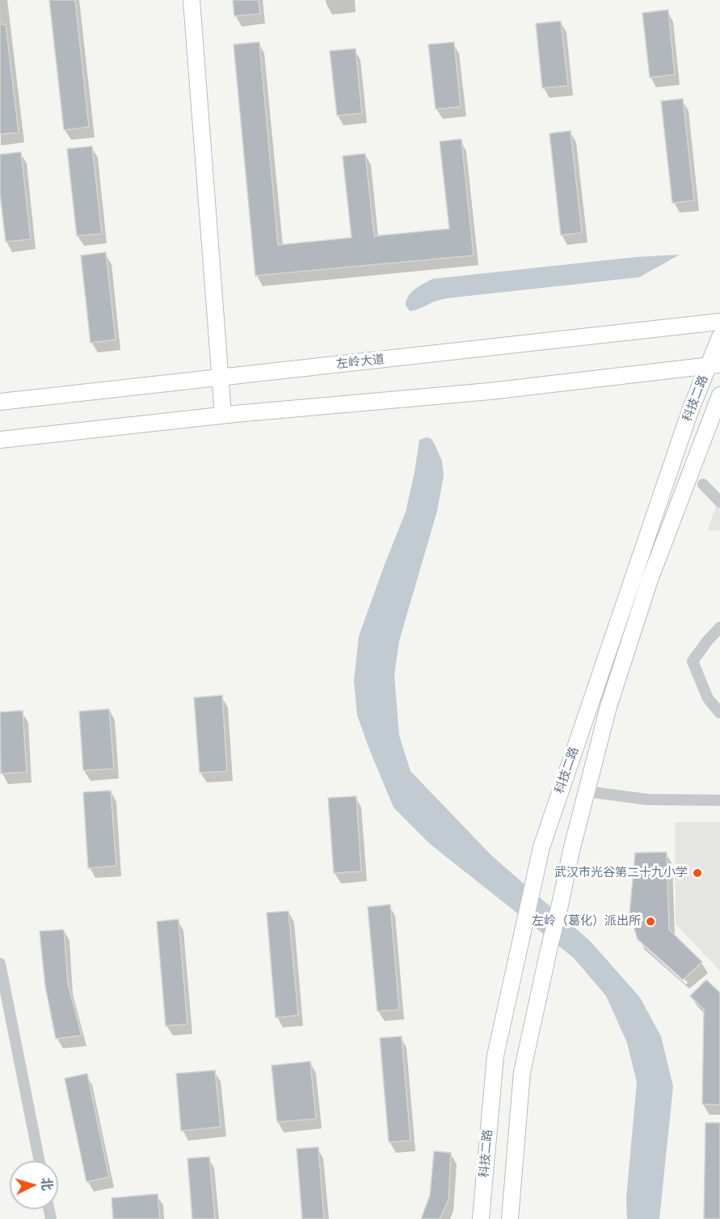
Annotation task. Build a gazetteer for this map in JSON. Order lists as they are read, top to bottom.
{
  "streets": {
    "street": ["左岭大道", "科技二路"]
  },
  "places": ["武汉市光谷第二十九小学", "左岭（葛化）派出所"],
  "north": "right"
}
